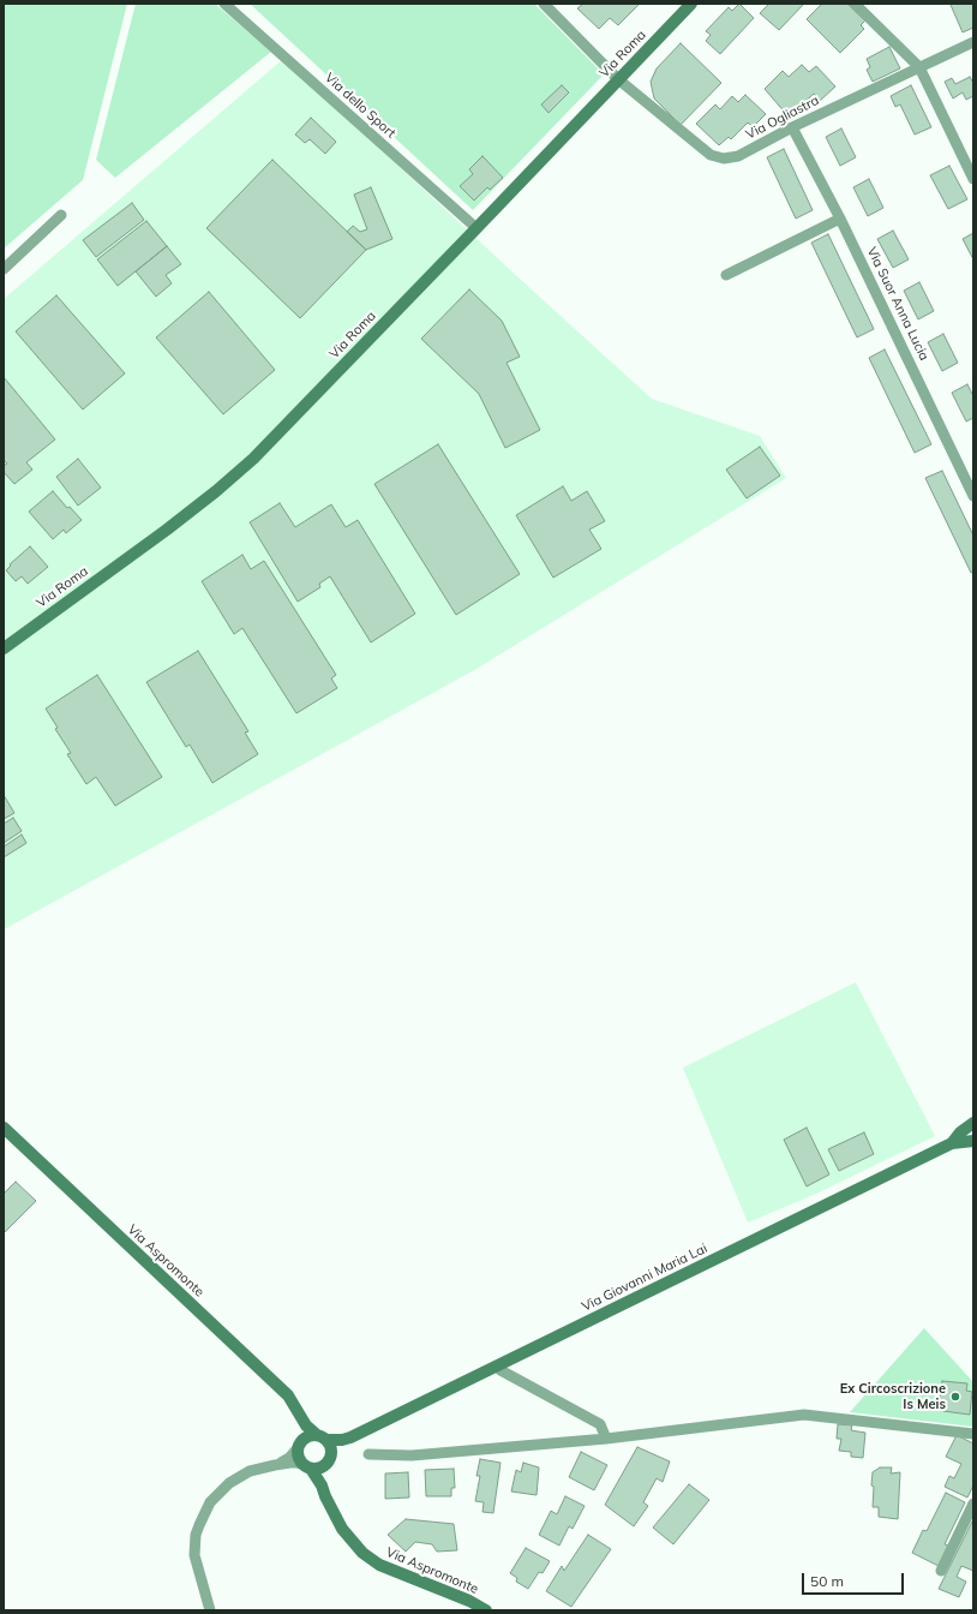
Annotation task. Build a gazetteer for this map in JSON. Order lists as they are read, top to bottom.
{
  "streets": {
    "main road": ["Via Roma", "Via Aspromonte", "Via Giovanni Maria Lai"],
    "street": ["Via dello Sport", "Via Ogliastra", "Via Suor Anna Lucia"]
  },
  "crossings": [
    ["Via Roma", "Via dello Sport"],
    ["Via Roma", "Via Ogliastra"],
    ["Via Ogliastra", "Via Suor Anna Lucia"],
    ["Via Aspromonte", "Via Giovanni Maria Lai"]
  ],
  "places": ["Ex Circoscrizione Is Meis"],
  "scale_bar": "50 m"
}
